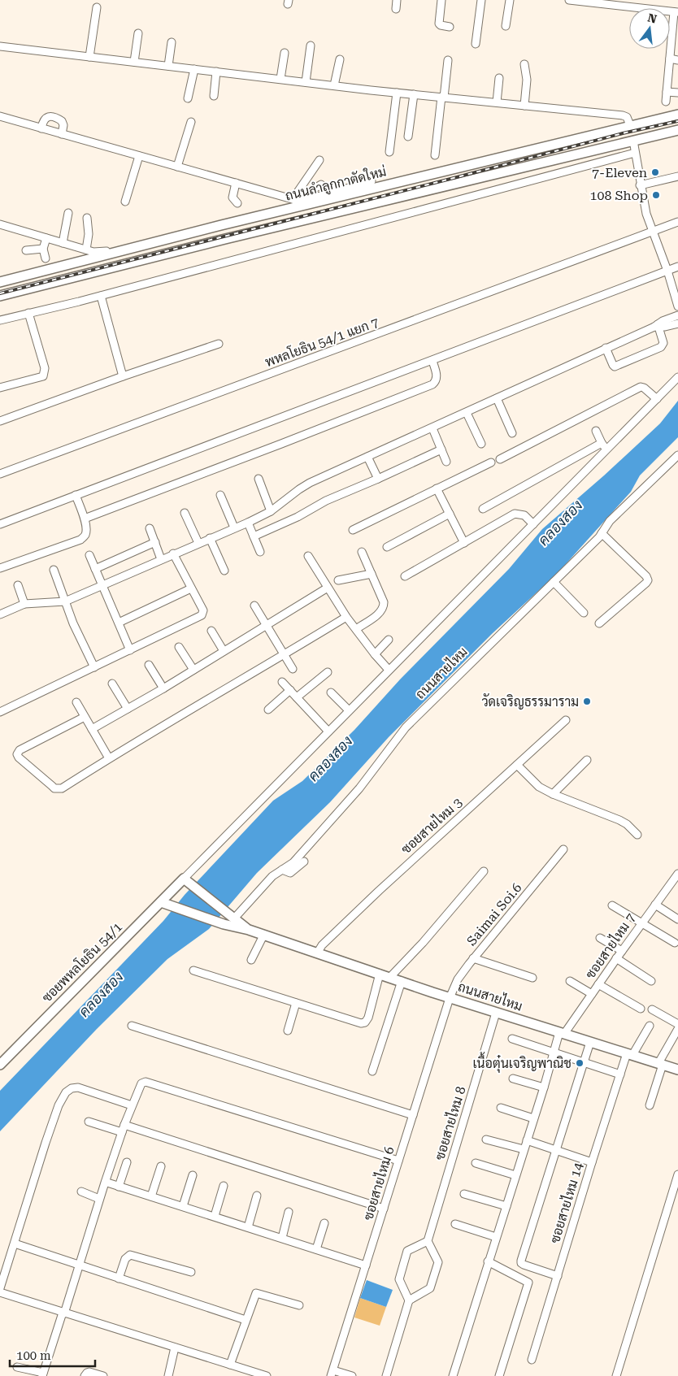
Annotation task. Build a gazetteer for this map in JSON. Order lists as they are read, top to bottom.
{
  "streets": {
    "main road": ["ถนนลำลูกกาตัดใหม่", "ถนนสายไหม", "ซอยพหลโยธิน 54/1"],
    "street": [
      "พหลโยธิน 54/1 แยก 7",
      "ซอยสายไหม 3",
      "Saimai Soi.6",
      "ซอยสายไหม 7",
      "ซอยสายไหม 8",
      "ซอยสายไหม 6",
      "ซอยสายไหม 14"
    ]
  },
  "crossings": [
    ["ถนนสายไหม", "ซอยสายไหม 3"],
    ["ถนนสายไหม", "Saimai Soi.6"],
    ["ถนนสายไหม", "ซอยสายไหม 7"],
    ["ถนนสายไหม", "ซอยพหลโยธิน 54/1"],
    ["ถนนสายไหม", "ซอยสายไหม 8"],
    ["ถนนสายไหม", "ซอยสายไหม 6"],
    ["ถนนสายไหม", "ซอยสายไหม 14"],
    ["Saimai Soi.6", "ซอยสายไหม 6"]
  ],
  "water": ["คลองสอง"],
  "places": [
    "7-Eleven",
    "108 Shop",
    "วัดเจริญธรรมาราม",
    "เนื้อตุ๋นเจริญพาณิช"
  ],
  "scale_bar": "100 m",
  "north": "top"
}
